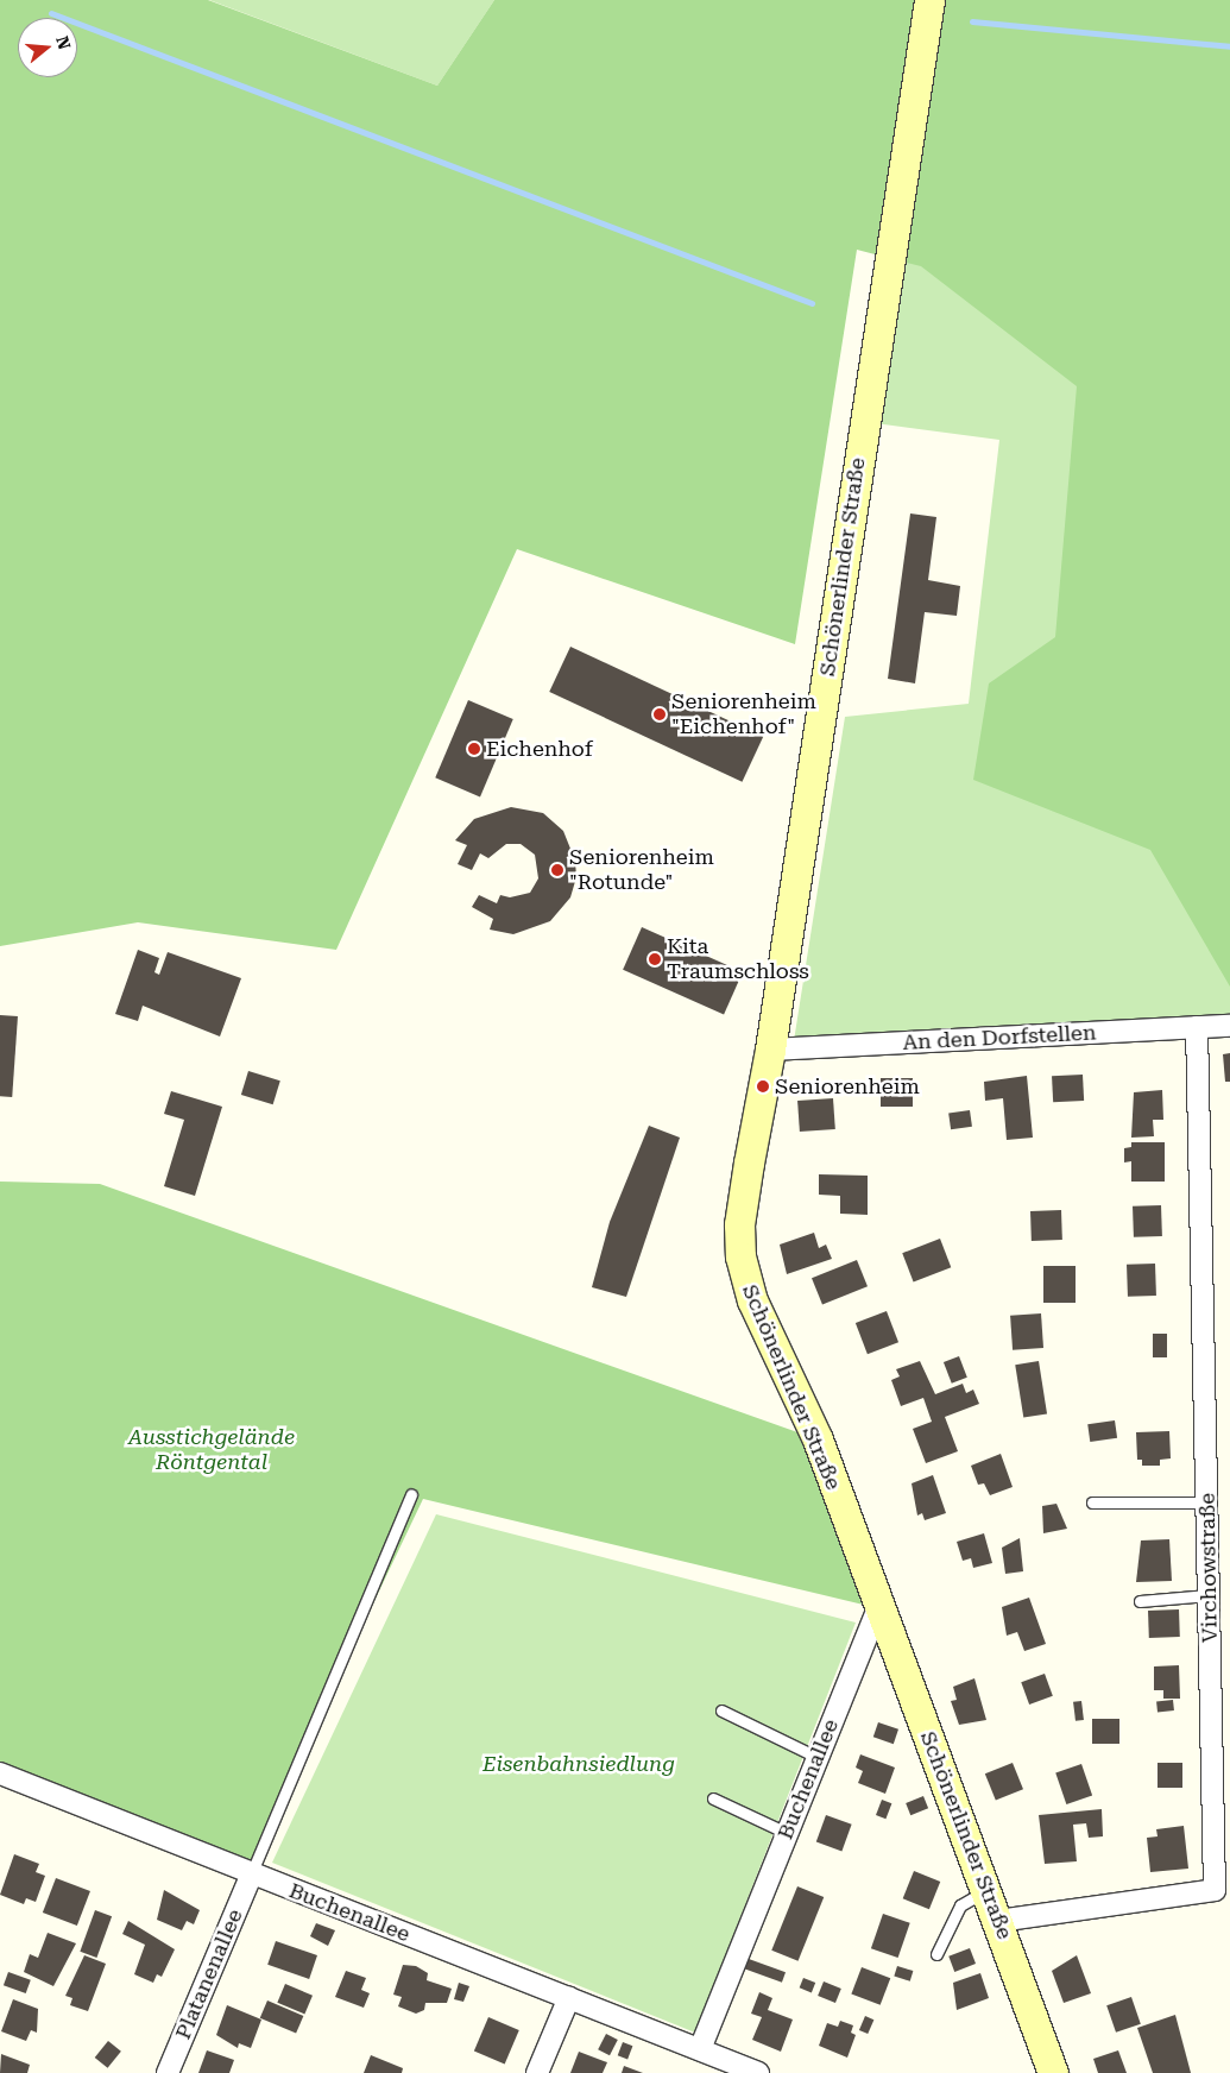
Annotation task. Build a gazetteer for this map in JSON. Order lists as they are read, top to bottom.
{
  "streets": {
    "street": [
      "Schönerlinder Straße",
      "An den Dorfstellen",
      "Virchowstraße",
      "Buchenallee",
      "Platanenallee"
    ]
  },
  "crossings": [
    ["Schönerlinder Straße", "An den Dorfstellen"],
    ["Schönerlinder Straße", "Virchowstraße"],
    ["Schönerlinder Straße", "Buchenallee"],
    ["An den Dorfstellen", "Virchowstraße"],
    ["Buchenallee", "Platanenallee"]
  ],
  "parks": ["Ausstichgelände Röntgental", "Eisenbahnsiedlung"],
  "places": [
    "Seniorenheim \"Eichenhof\"",
    "Eichenhof",
    "Seniorenheim \"Rotunde\"",
    "Kita Traumschloss",
    "Seniorenheim"
  ],
  "north": "right"
}
